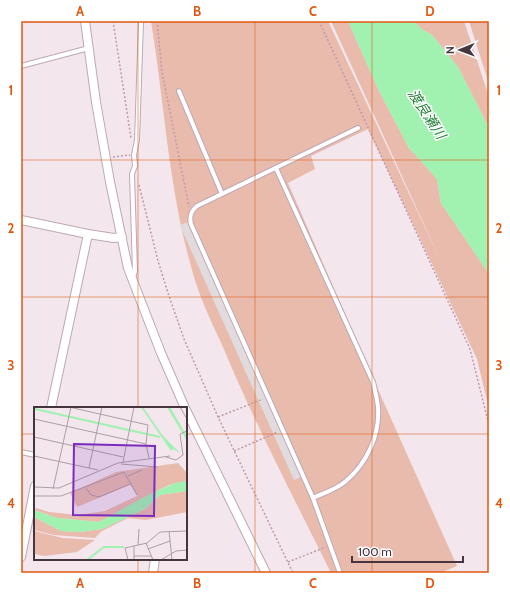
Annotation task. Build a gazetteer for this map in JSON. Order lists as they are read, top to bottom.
{
  "water": ["渡良瀬川"],
  "scale_bar": "100 m",
  "north": "left",
  "grid": {
    "columns": [
      "A",
      "B",
      "C",
      "D"
    ],
    "rows": [
      "1",
      "2",
      "3",
      "4"
    ]
  }
}
